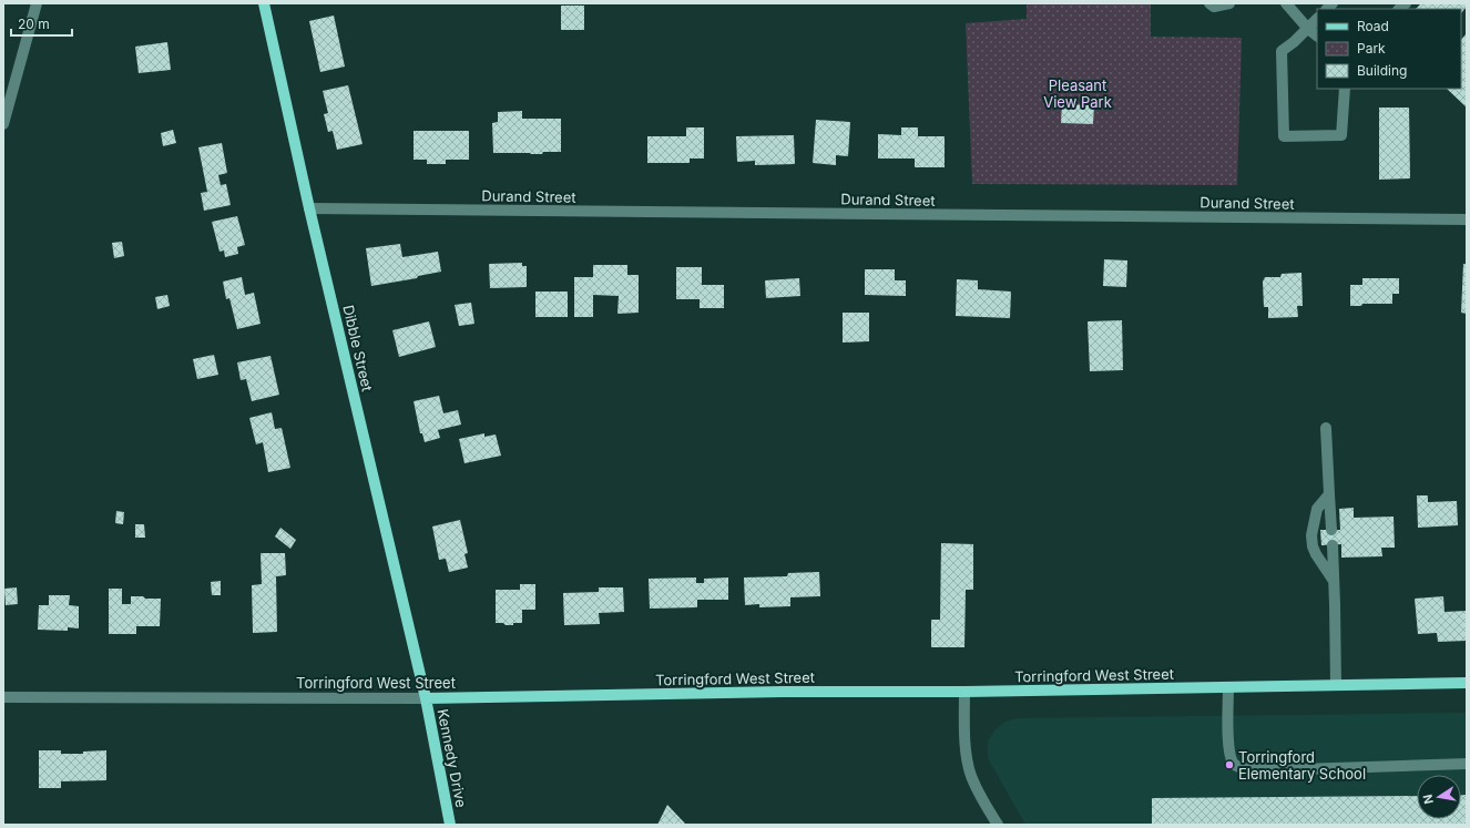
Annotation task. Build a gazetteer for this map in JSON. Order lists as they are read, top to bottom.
{
  "streets": {
    "main road": ["Dibble Street", "Torringford West Street", "Kennedy Drive"],
    "street": ["Durand Street"]
  },
  "crossings": [
    ["Durand Street", "Dibble Street"],
    ["Dibble Street", "Torringford West Street"],
    ["Dibble Street", "Kennedy Drive"],
    ["Torringford West Street", "Kennedy Drive"]
  ],
  "parks": ["Pleasant View Park"],
  "places": ["Torringford Elementary School"],
  "legend": ["Road", "Park", "Building"],
  "scale_bar": "20 m",
  "north": "left"
}
